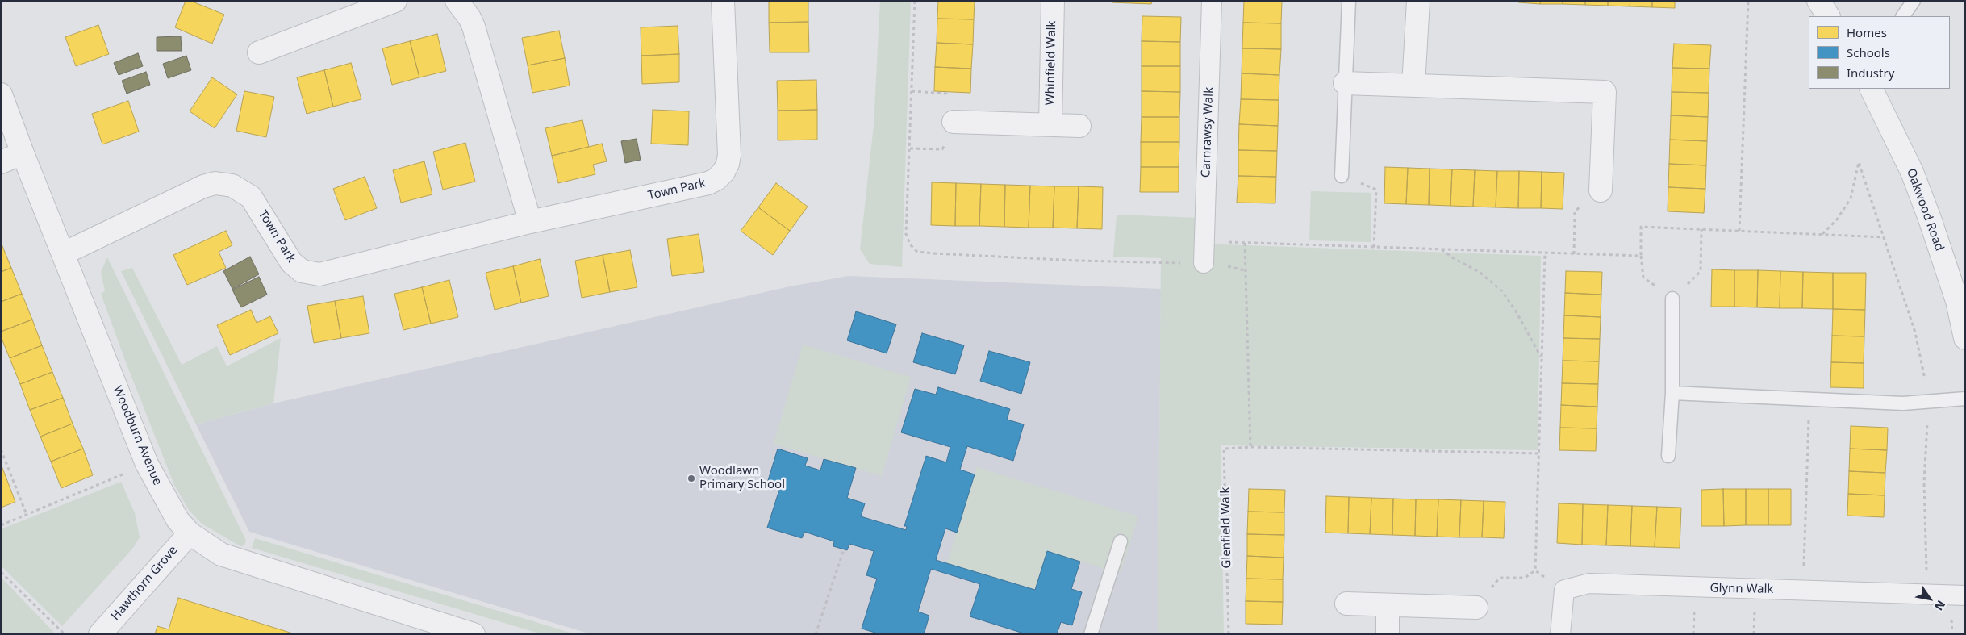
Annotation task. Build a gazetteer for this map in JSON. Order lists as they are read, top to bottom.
{
  "streets": {
    "street": [
      "Whinfield Walk",
      "Carnrawsy Walk",
      "Town Park",
      "Oakwood Road",
      "Woodburn Avenue",
      "Hawthorn Grove",
      "Glynn Walk"
    ],
    "path": ["Glenfield Walk"]
  },
  "crossings": [
    ["Town Park", "Woodburn Avenue"],
    ["Woodburn Avenue", "Hawthorn Grove"]
  ],
  "places": ["Woodlawn Primary School"],
  "legend": ["Homes", "Schools", "Industry"],
  "north": "bottom right"
}
